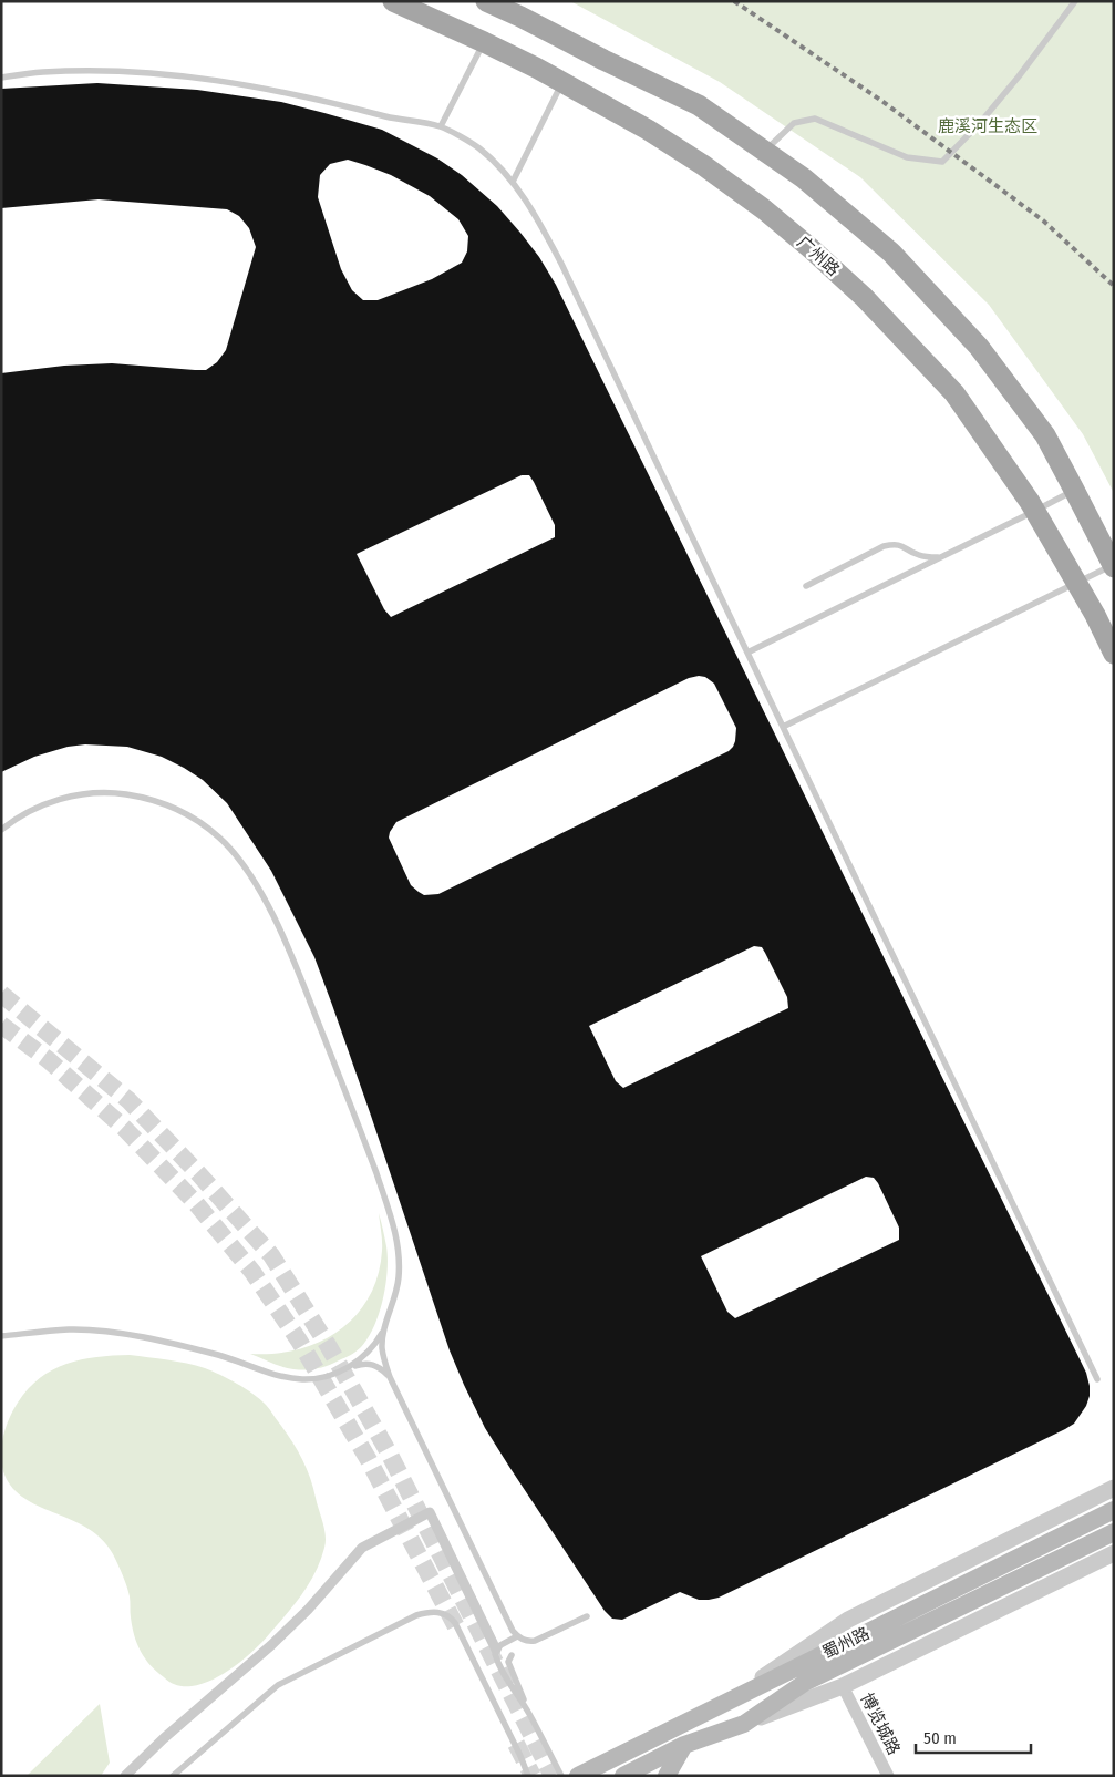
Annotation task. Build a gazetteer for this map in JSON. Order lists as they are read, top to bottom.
{
  "streets": {
    "main road": ["广州路", "蜀州路"],
    "street": ["博览城路"]
  },
  "parks": ["鹿溪河生态区"],
  "scale_bar": "50 m"
}
